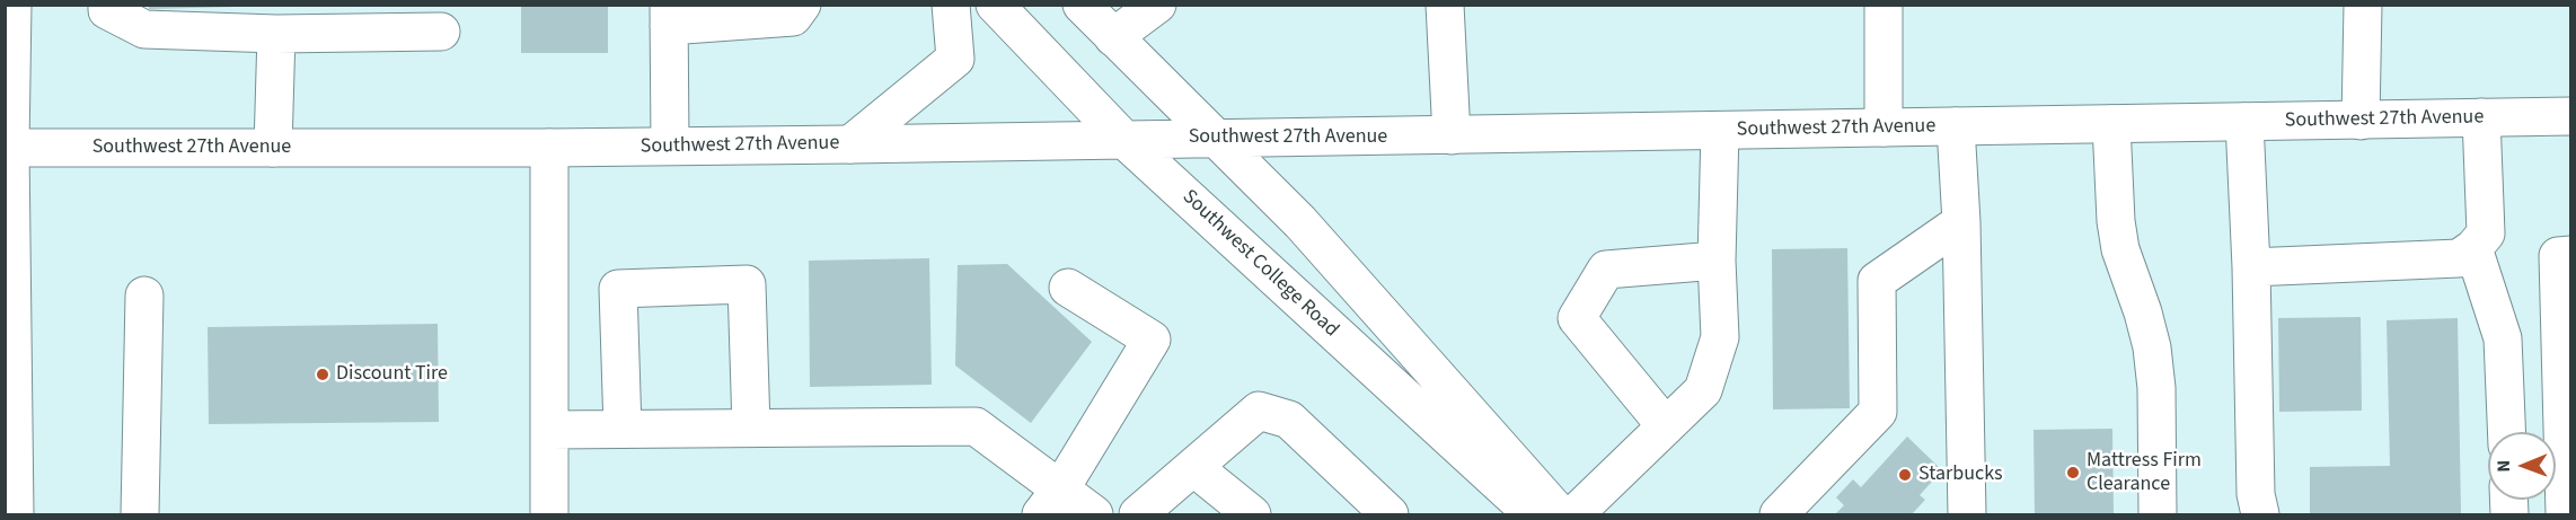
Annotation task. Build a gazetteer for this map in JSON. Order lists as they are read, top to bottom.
{
  "streets": {
    "main road": ["Southwest 27th Avenue", "Southwest College Road"]
  },
  "crossings": [
    ["Southwest 27th Avenue", "Southwest College Road"]
  ],
  "places": ["Discount Tire", "Mattress Firm Clearance", "Starbucks"],
  "north": "left"
}
